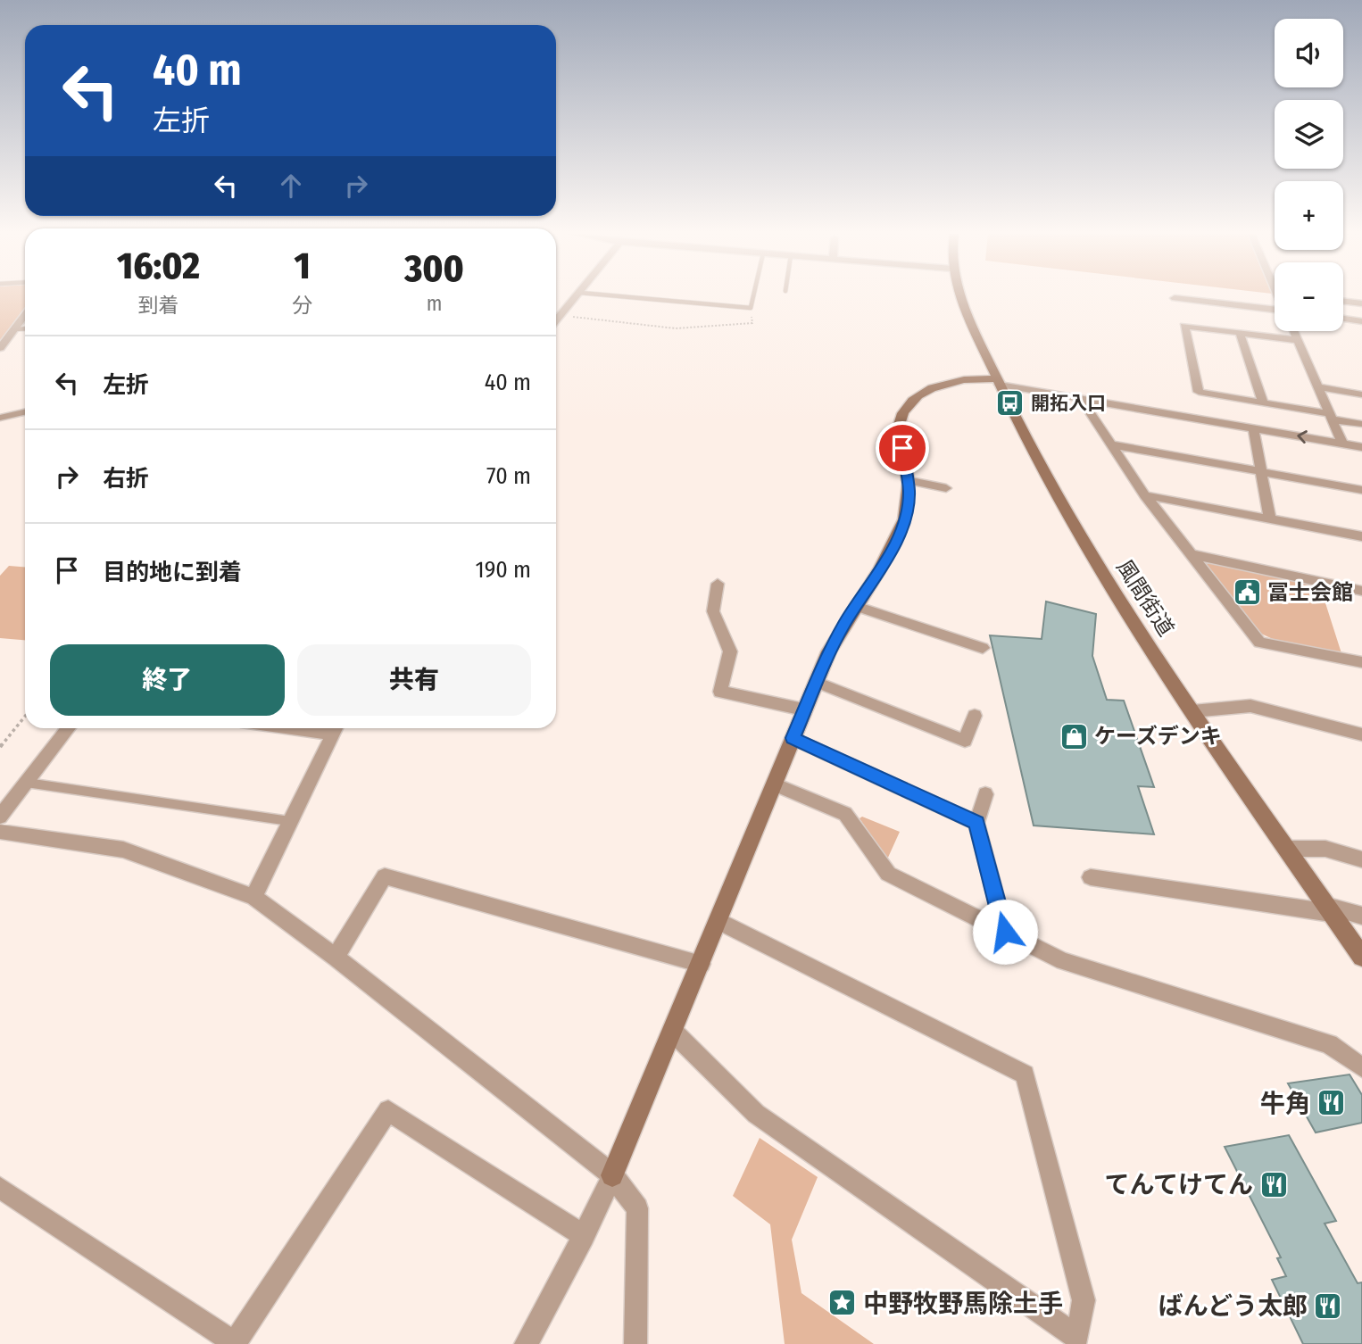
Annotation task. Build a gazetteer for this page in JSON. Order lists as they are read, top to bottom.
{
  "streets": {
    "street": ["風間街道"]
  },
  "places": {
    "bus stop": ["開拓入口"],
    "public building": ["冨士会館"],
    "shop": ["ケーズデンキ"],
    "restaurant": ["牛角", "てんてけてん", "ばんどう太郎"],
    "place": ["中野牧野馬除土手"]
  },
  "page": {
    "map_buttons": ["+", "−"],
    "turn": ["40 m", "左折"],
    "eta": [
      "16:02",
      "到着",
      "1",
      "分",
      "300",
      "m"
    ],
    "list": [
      {
        "name": "左折",
        "value": "40 m"
      },
      {
        "name": "右折",
        "value": "70 m"
      },
      {
        "name": "目的地に到着",
        "value": "190 m"
      }
    ],
    "buttons": ["終了", "共有"]
  }
}
